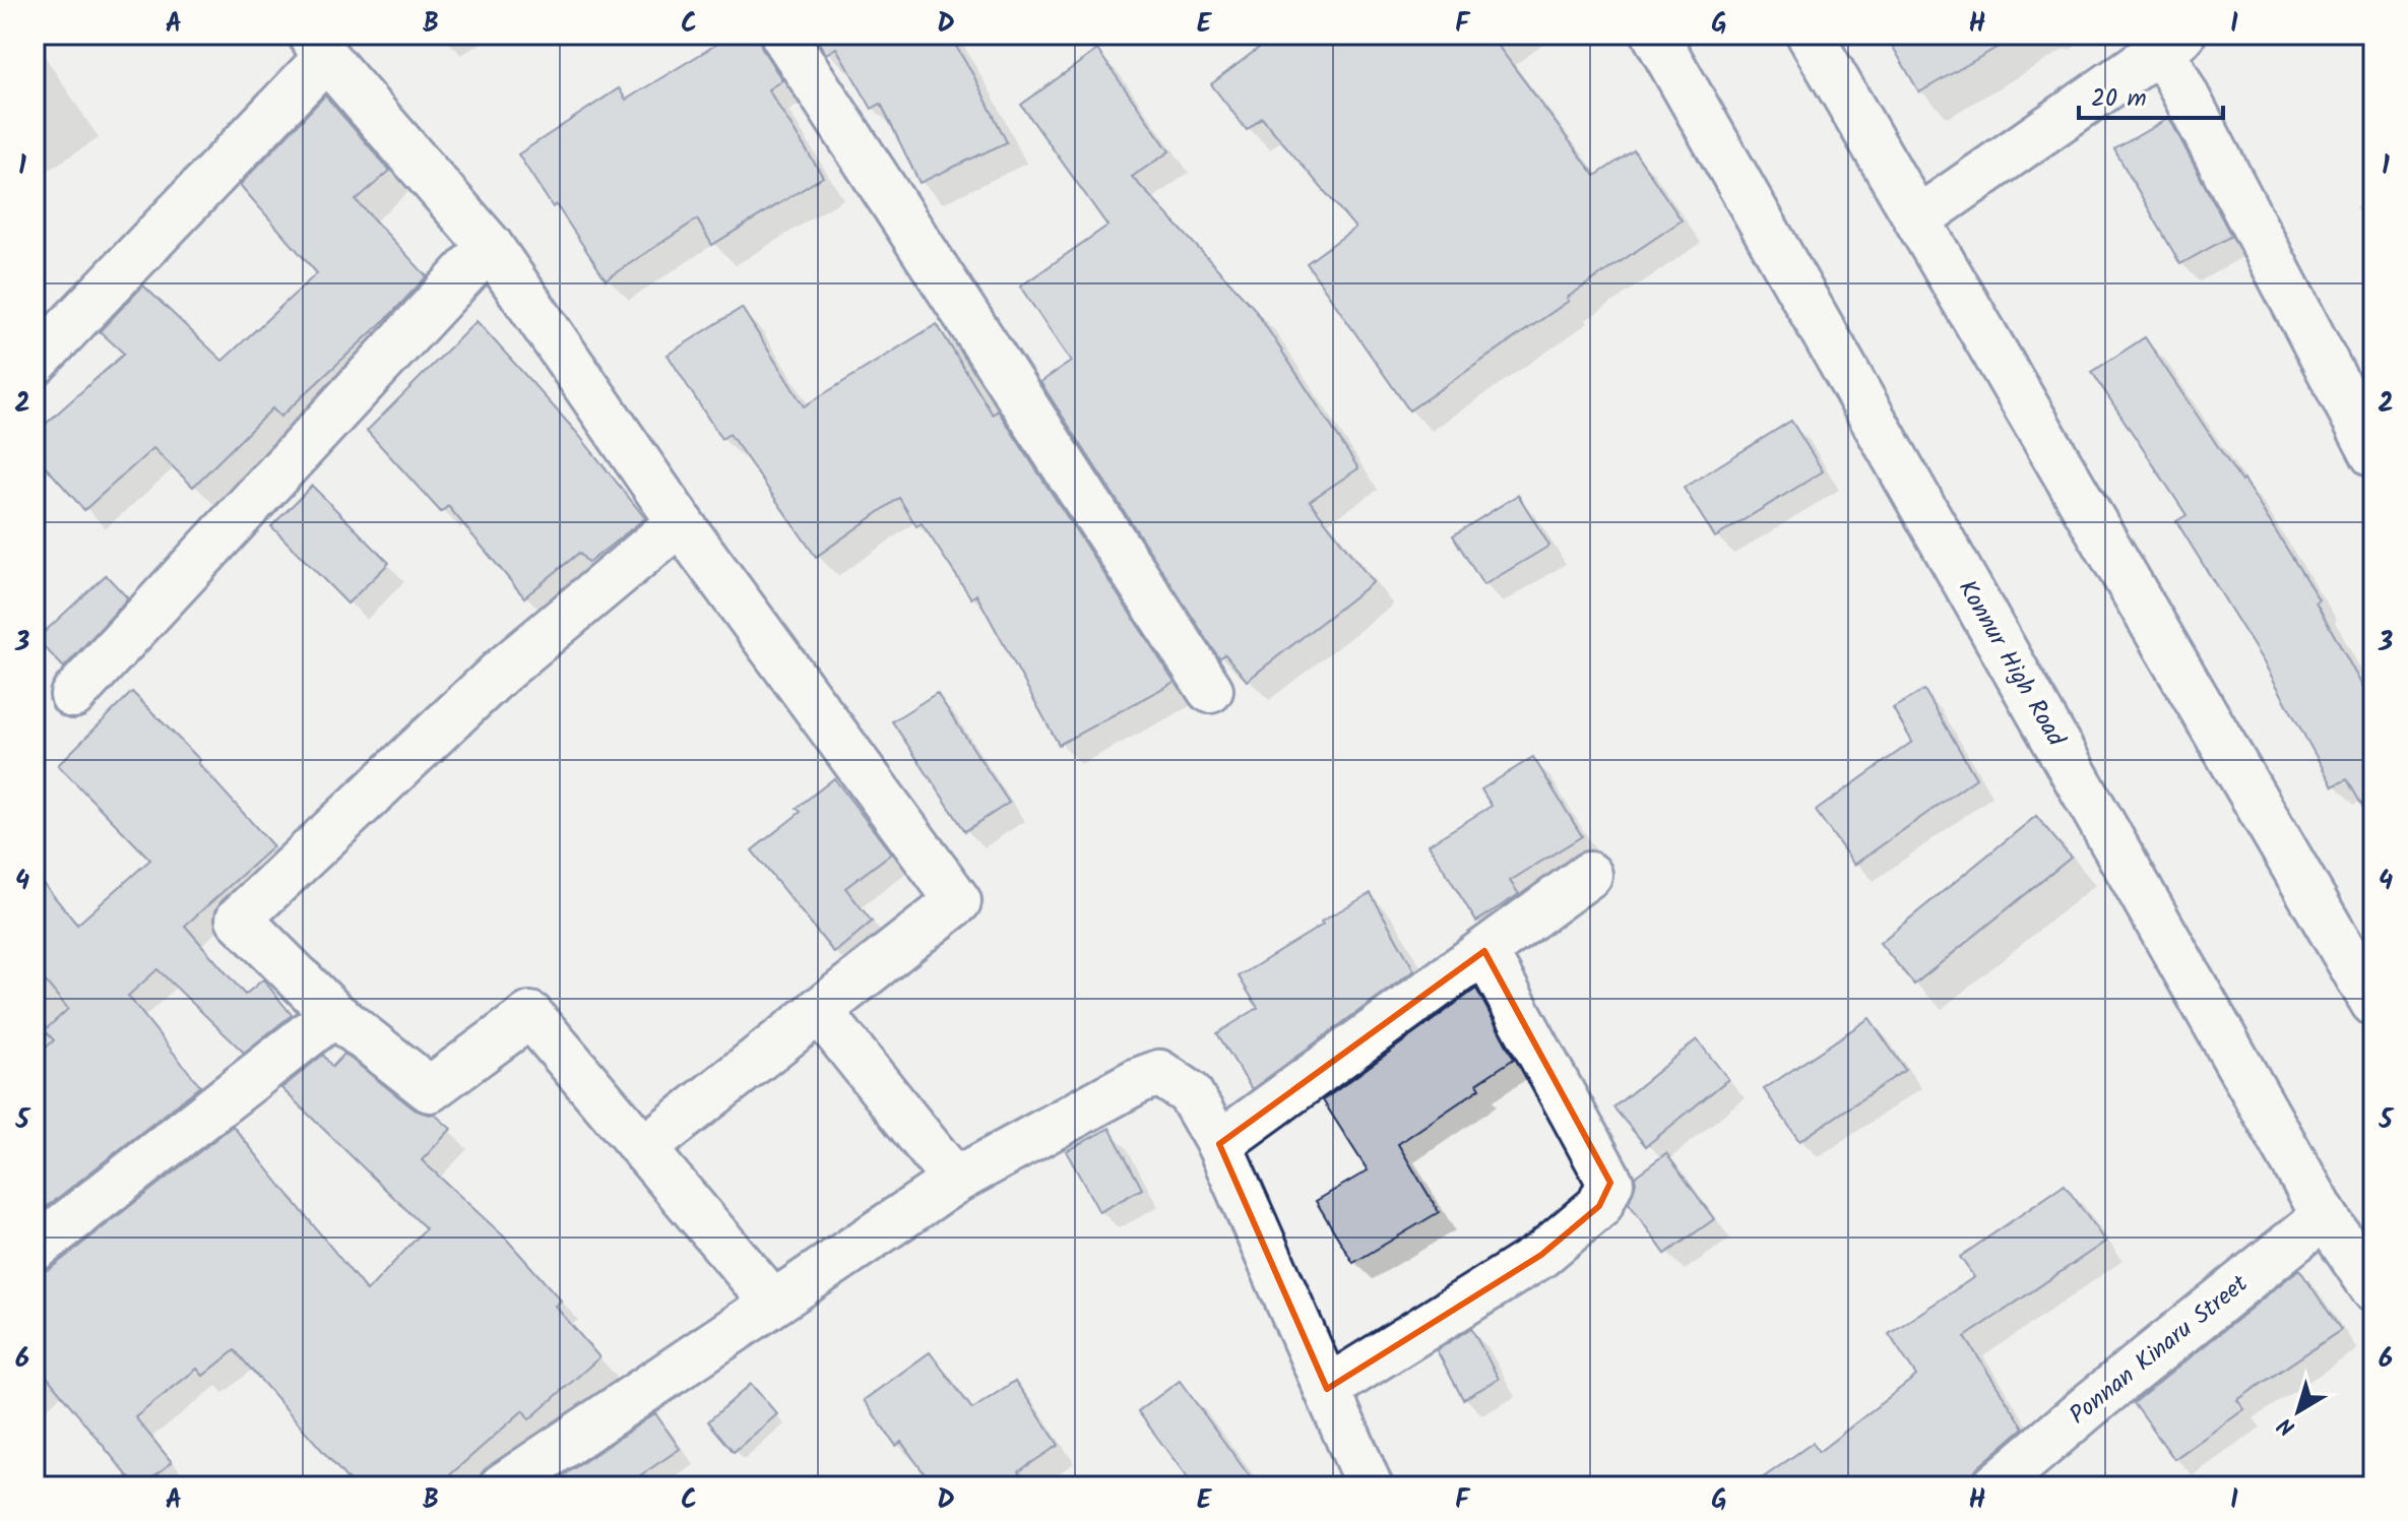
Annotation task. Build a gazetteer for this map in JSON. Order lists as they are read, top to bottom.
{
  "streets": {
    "street": ["Konnur High Road", "Ponnan Kinaru Street"]
  },
  "crossings": [
    ["Konnur High Road", "Ponnan Kinaru Street"]
  ],
  "scale_bar": "20 m",
  "north": "bottom left",
  "grid": {
    "columns": [
      "A",
      "B",
      "C",
      "D",
      "E",
      "F",
      "G",
      "H",
      "I"
    ],
    "rows": [
      "1",
      "2",
      "3",
      "4",
      "5",
      "6"
    ]
  }
}
